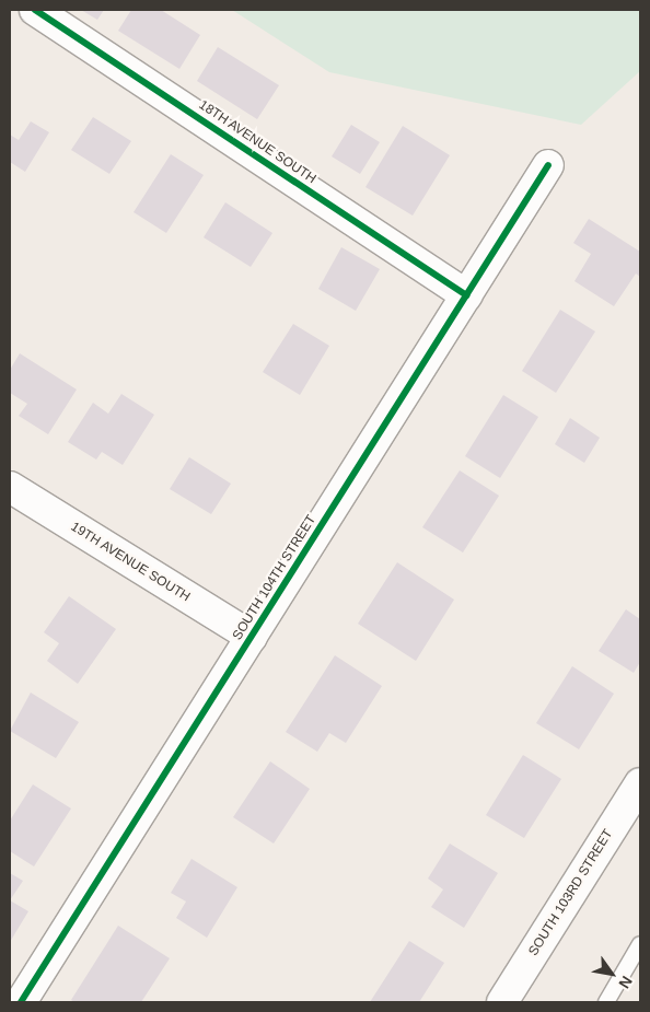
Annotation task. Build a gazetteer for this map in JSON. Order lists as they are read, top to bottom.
{
  "streets": {
    "street": [
      "18TH AVENUE SOUTH",
      "19TH AVENUE SOUTH",
      "SOUTH 104TH STREET",
      "SOUTH 103RD STREET"
    ]
  },
  "crossings": [
    ["18TH AVENUE SOUTH", "SOUTH 104TH STREET"],
    ["19TH AVENUE SOUTH", "SOUTH 104TH STREET"]
  ],
  "north": "bottom right"
}
